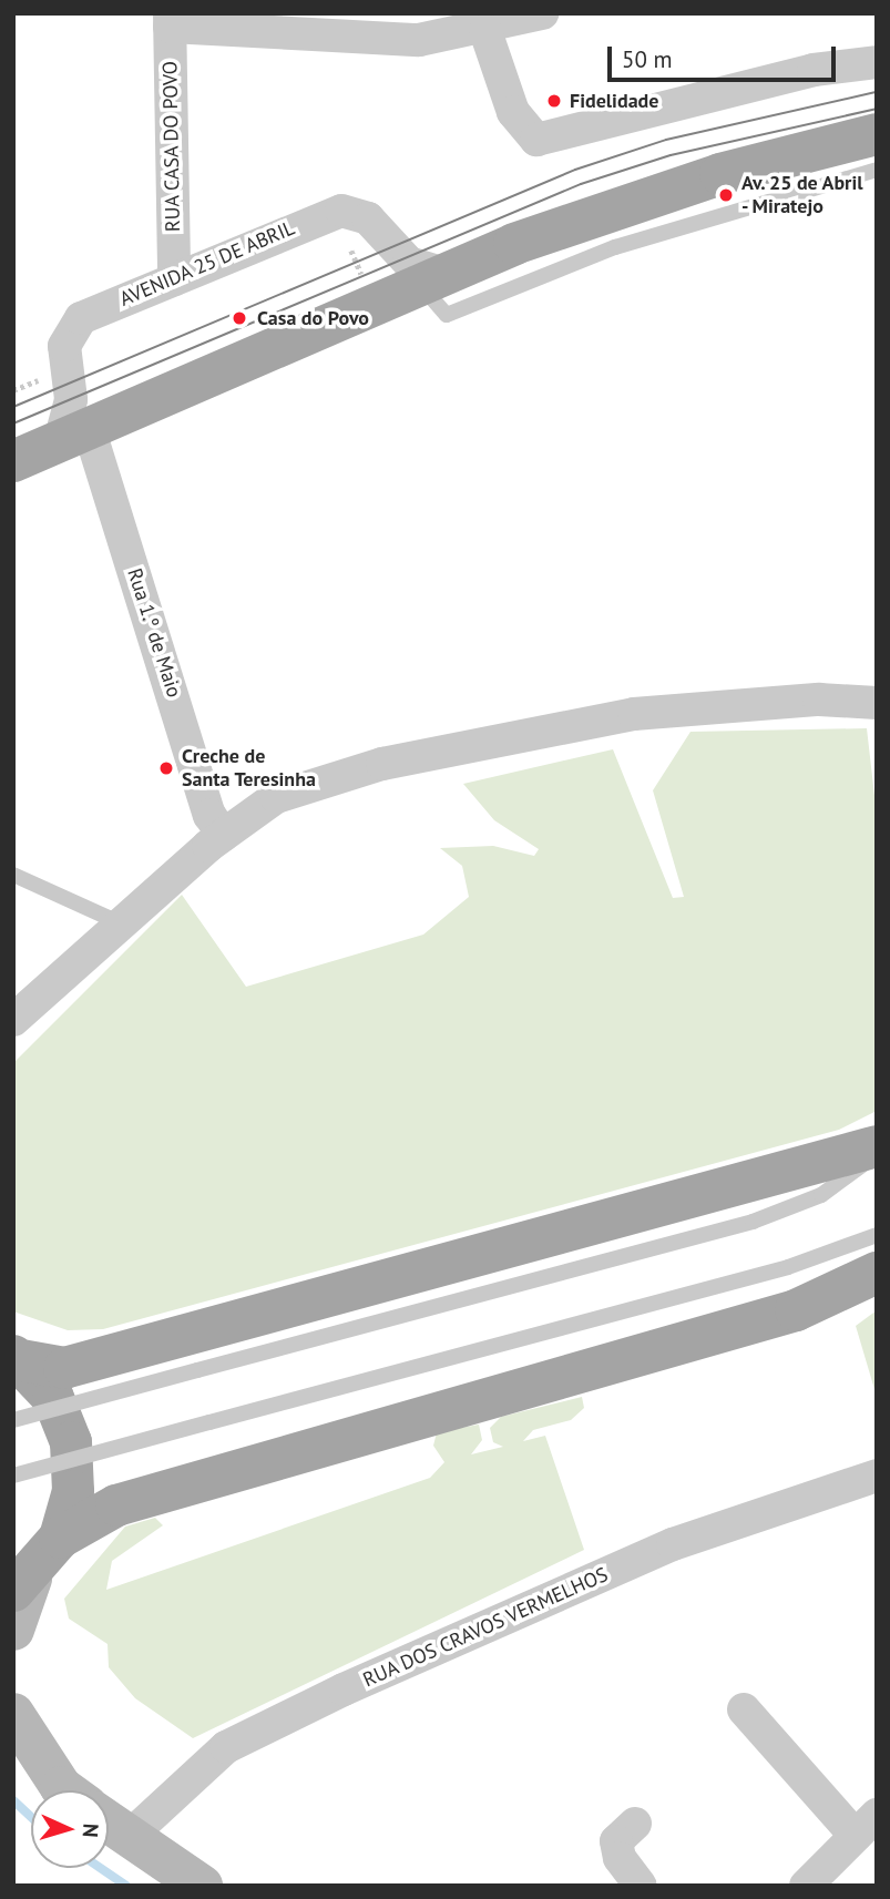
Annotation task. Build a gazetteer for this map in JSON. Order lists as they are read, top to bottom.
{
  "streets": {
    "street": [
      "RUA CASA DO POVO",
      "AVENIDA 25 DE ABRIL",
      "Rua 1.º de Maio",
      "RUA DOS CRAVOS VERMELHOS"
    ]
  },
  "crossings": [
    ["RUA CASA DO POVO", "AVENIDA 25 DE ABRIL"],
    ["AVENIDA 25 DE ABRIL", "Rua 1.º de Maio"]
  ],
  "places": [
    "Fidelidade",
    "Av. 25 de Abril - Miratejo",
    "Casa do Povo",
    "Creche de Santa Teresinha"
  ],
  "scale_bar": "50 m",
  "north": "right"
}
